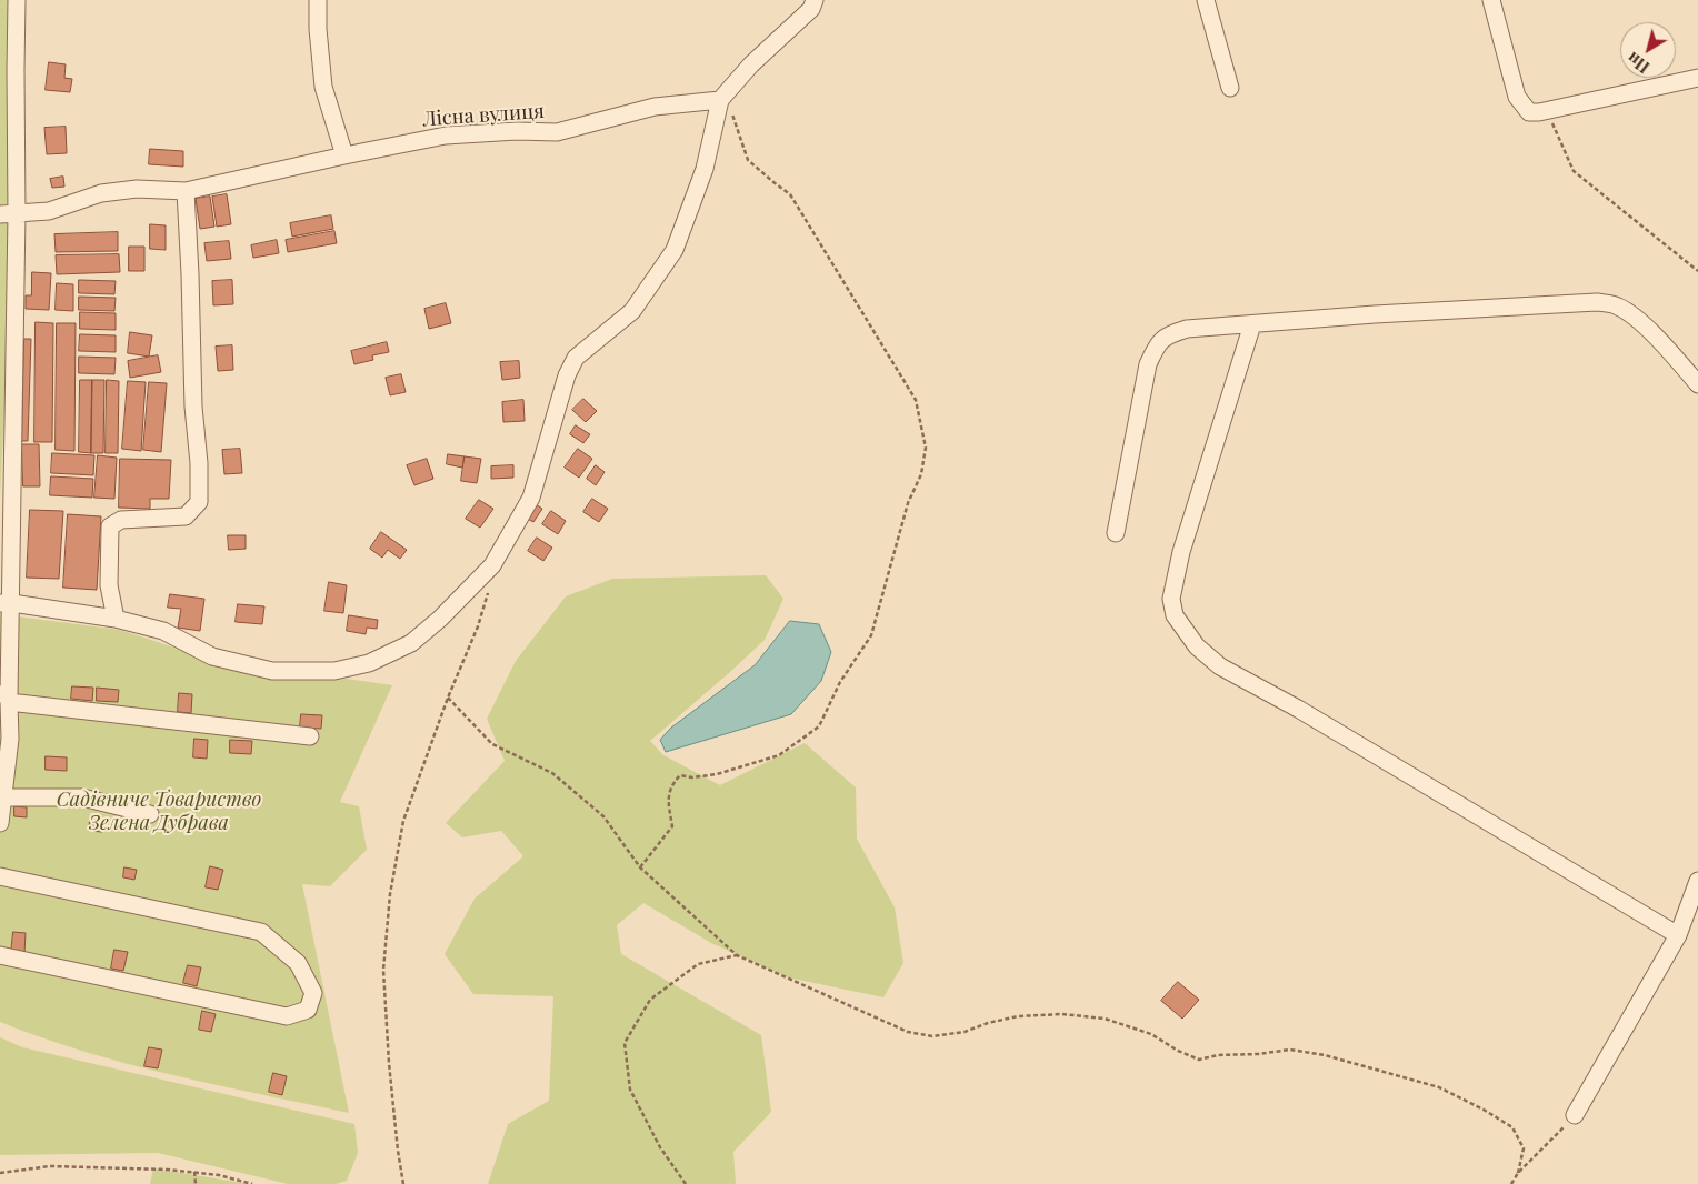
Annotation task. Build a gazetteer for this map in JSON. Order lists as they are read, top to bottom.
{
  "streets": {
    "street": ["Лісна вулиця"]
  },
  "parks": ["Садівниче Товариство Зелена Дубрава"],
  "north": "bottom left"
}
